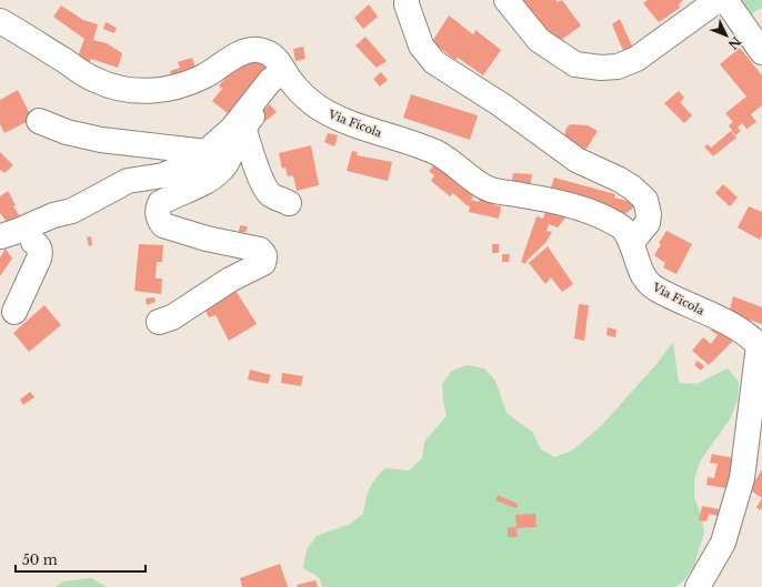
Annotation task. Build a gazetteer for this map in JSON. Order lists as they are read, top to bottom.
{
  "streets": {
    "street": ["Via Ficola"]
  },
  "scale_bar": "50 m",
  "north": "bottom right"
}
